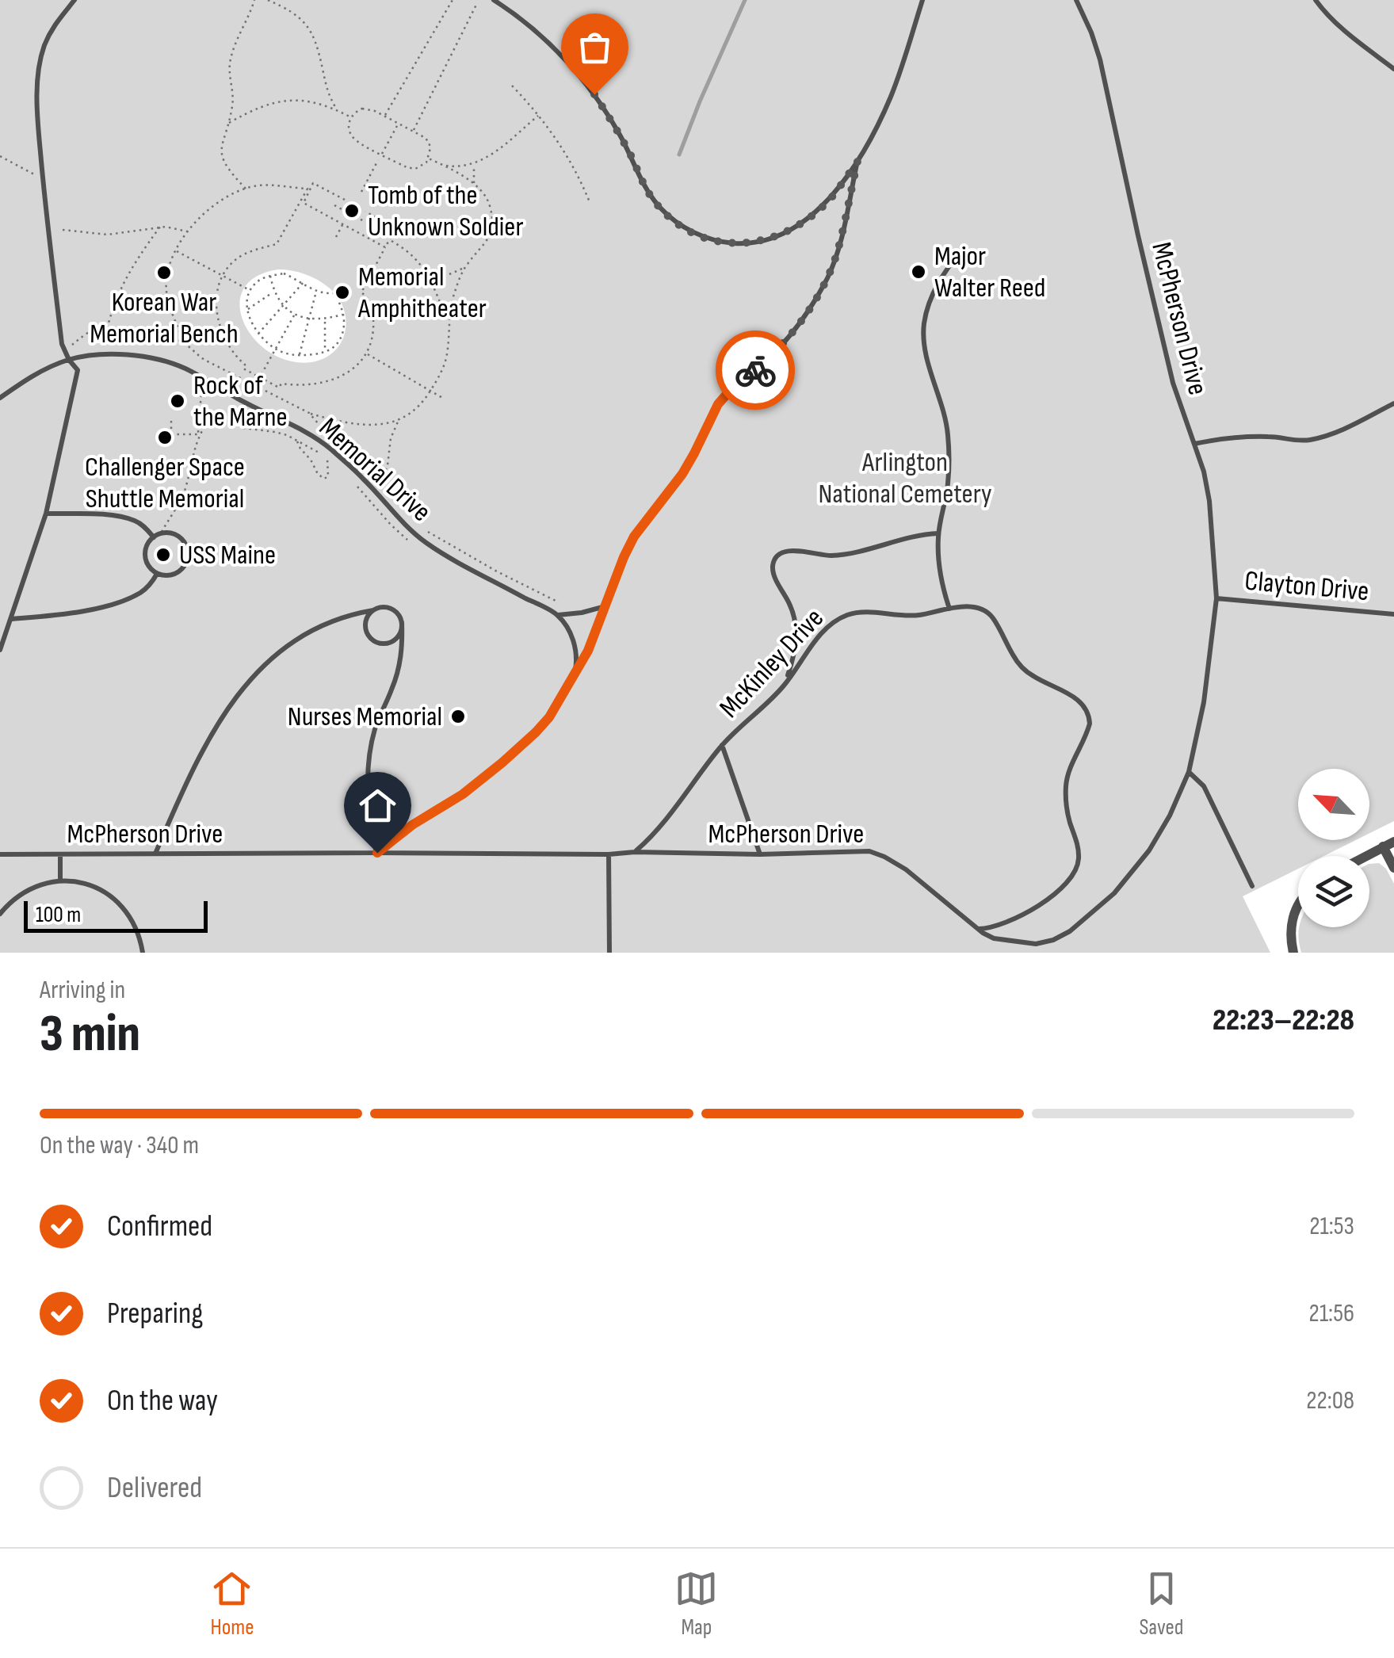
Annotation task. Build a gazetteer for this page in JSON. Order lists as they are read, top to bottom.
{
  "streets": {
    "lane": [
      "McPherson Drive",
      "Memorial Drive",
      "Clayton Drive",
      "McKinley Drive"
    ]
  },
  "crossings": [
    ["McPherson Drive", "Clayton Drive"],
    ["McPherson Drive", "McKinley Drive"]
  ],
  "parks": ["Arlington National Cemetery"],
  "places": [
    "Tomb of the Unknown Soldier",
    "Major Walter Reed",
    "Korean War Memorial Bench",
    "Memorial Amphitheater",
    "Rock of the Marne",
    "Challenger Space Shuttle Memorial",
    "USS Maine",
    "Nurses Memorial"
  ],
  "scale_bar": "100 m",
  "north": "top left",
  "page": {
    "scale": "100 m",
    "heading": ["3 min", "Arriving in", "22:23–22:28"],
    "bar": "On the way · 340 m",
    "list": [
      ["Confirmed", "21:53"],
      ["Preparing", "21:56"],
      ["On the way", "22:08"],
      "Delivered"
    ],
    "tabs": ["Home", "Map", "Saved"]
  }
}
